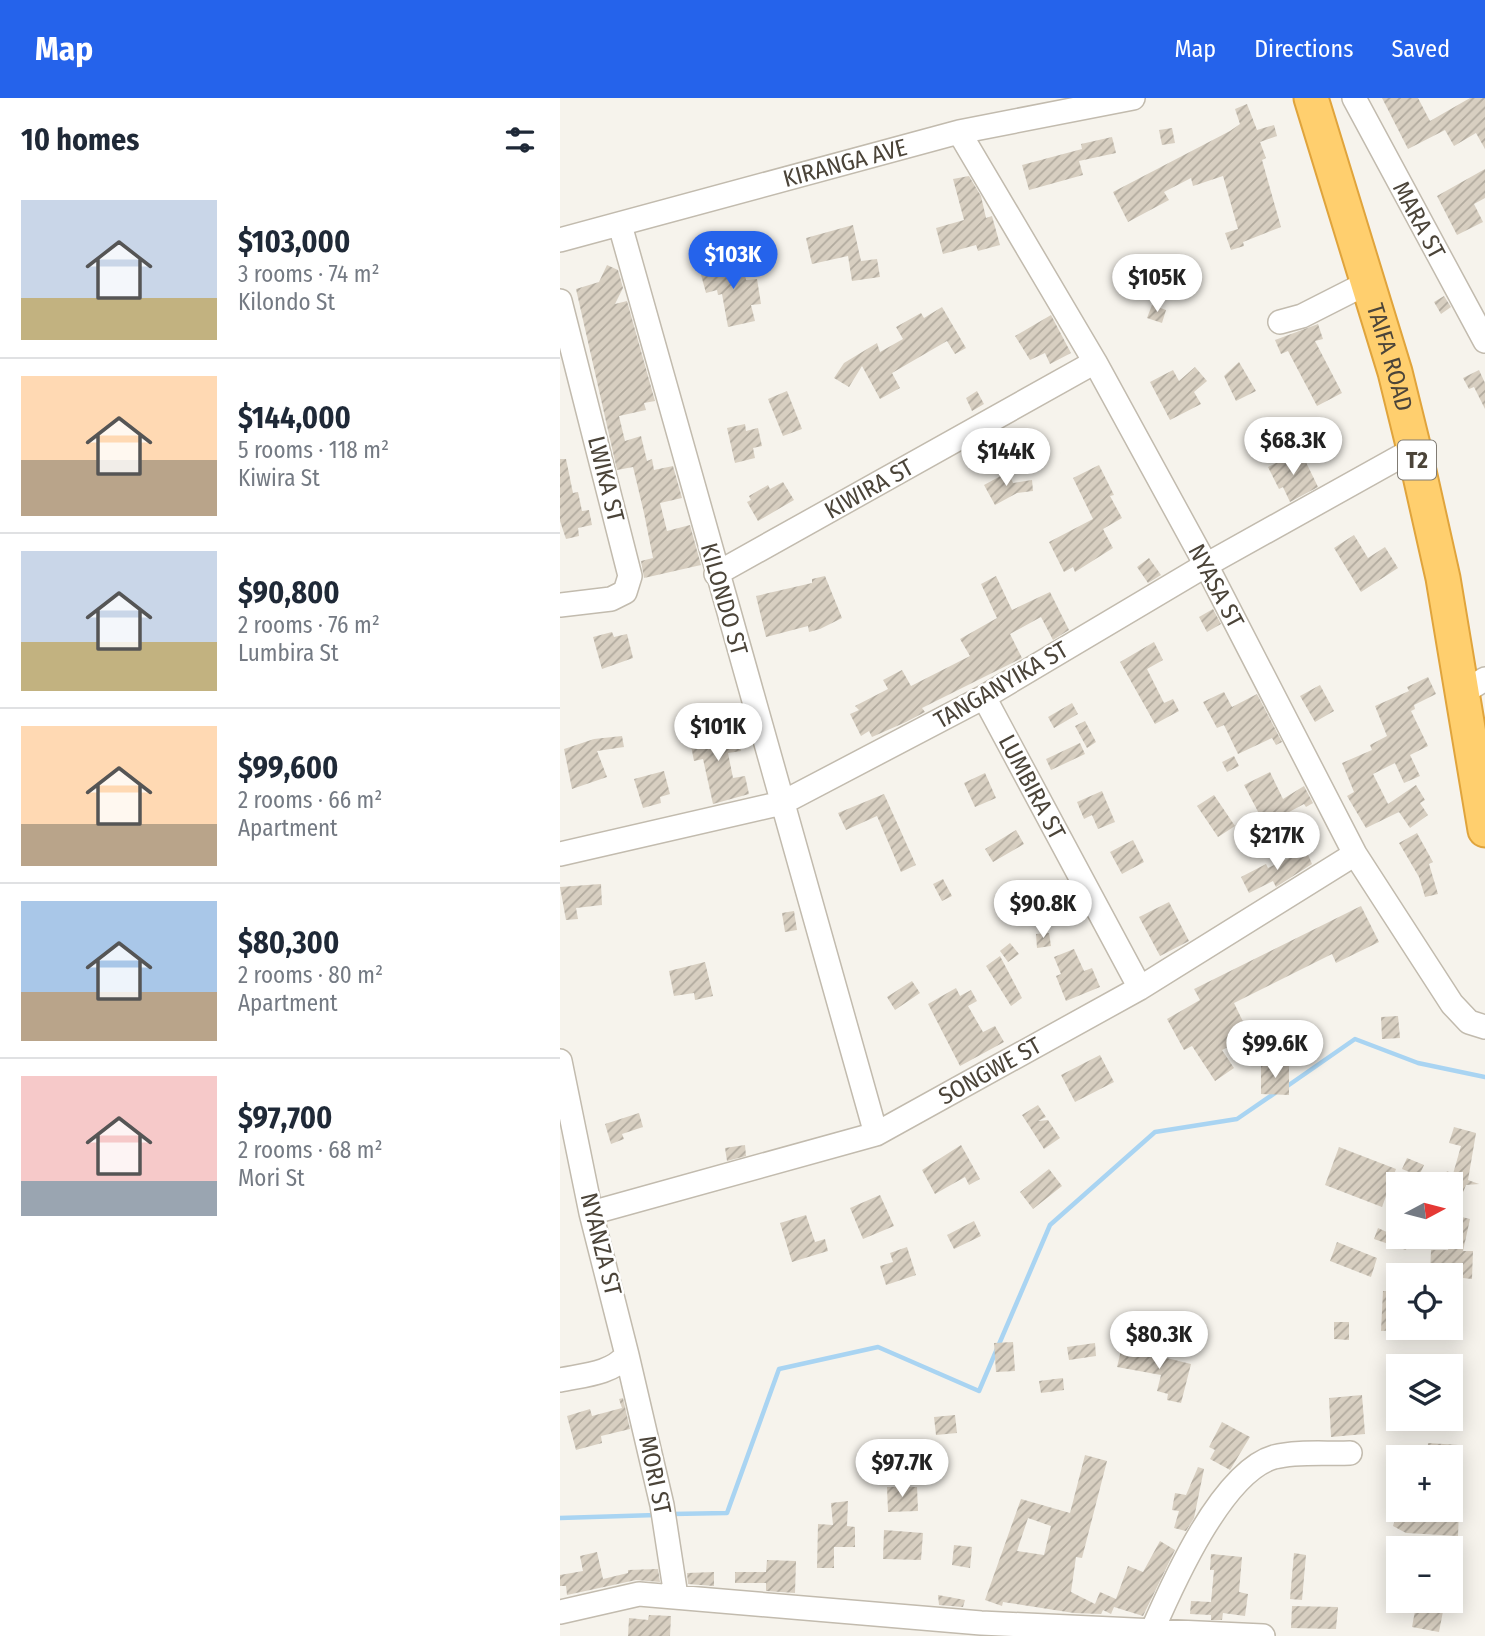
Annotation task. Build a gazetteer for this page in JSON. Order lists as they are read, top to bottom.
{
  "streets": {
    "highway": ["TAIFA ROAD", "T2"],
    "street": [
      "KIRANGA AVE",
      "MARA ST",
      "LWIKA ST",
      "KIWIRA ST",
      "NYASA ST",
      "KILONDO ST",
      "TANGANYIKA ST",
      "LUMBIRA ST",
      "SONGWE ST",
      "NYANZA ST",
      "MORI ST"
    ]
  },
  "crossings": [
    ["KIRANGA AVE", "NYASA ST"],
    ["KIRANGA AVE", "KILONDO ST"],
    ["TAIFA ROAD", "TANGANYIKA ST"],
    ["KIWIRA ST", "NYASA ST"],
    ["KIWIRA ST", "KILONDO ST"],
    ["NYASA ST", "TANGANYIKA ST"],
    ["NYASA ST", "SONGWE ST"],
    ["KILONDO ST", "TANGANYIKA ST"],
    ["KILONDO ST", "SONGWE ST"],
    ["TANGANYIKA ST", "LUMBIRA ST"],
    ["LUMBIRA ST", "SONGWE ST"],
    ["SONGWE ST", "NYANZA ST"],
    ["NYANZA ST", "MORI ST"]
  ],
  "north": "right",
  "page": {
    "header": "Map",
    "nav": ["Map", "Directions", "Saved"],
    "heading": "10 homes",
    "list": [
      {
        "name": "$103,000",
        "note": "3 rooms · 74 m² · Kilondo St"
      },
      {
        "name": "$144,000",
        "note": "5 rooms · 118 m² · Kiwira St"
      },
      {
        "name": "$90,800",
        "note": "2 rooms · 76 m² · Lumbira St"
      },
      {
        "name": "$99,600",
        "note": "2 rooms · 66 m² · Apartment"
      },
      {
        "name": "$80,300",
        "note": "2 rooms · 80 m² · Apartment"
      },
      {
        "name": "$97,700",
        "note": "2 rooms · 68 m² · Mori St"
      }
    ],
    "price": [
      "$103K",
      "$105K",
      "$68.3K",
      "$144K",
      "$101K",
      "$217K",
      "$90.8K",
      "$99.6K",
      "$80.3K",
      "$97.7K"
    ],
    "map_buttons": ["+", "−"]
  }
}
